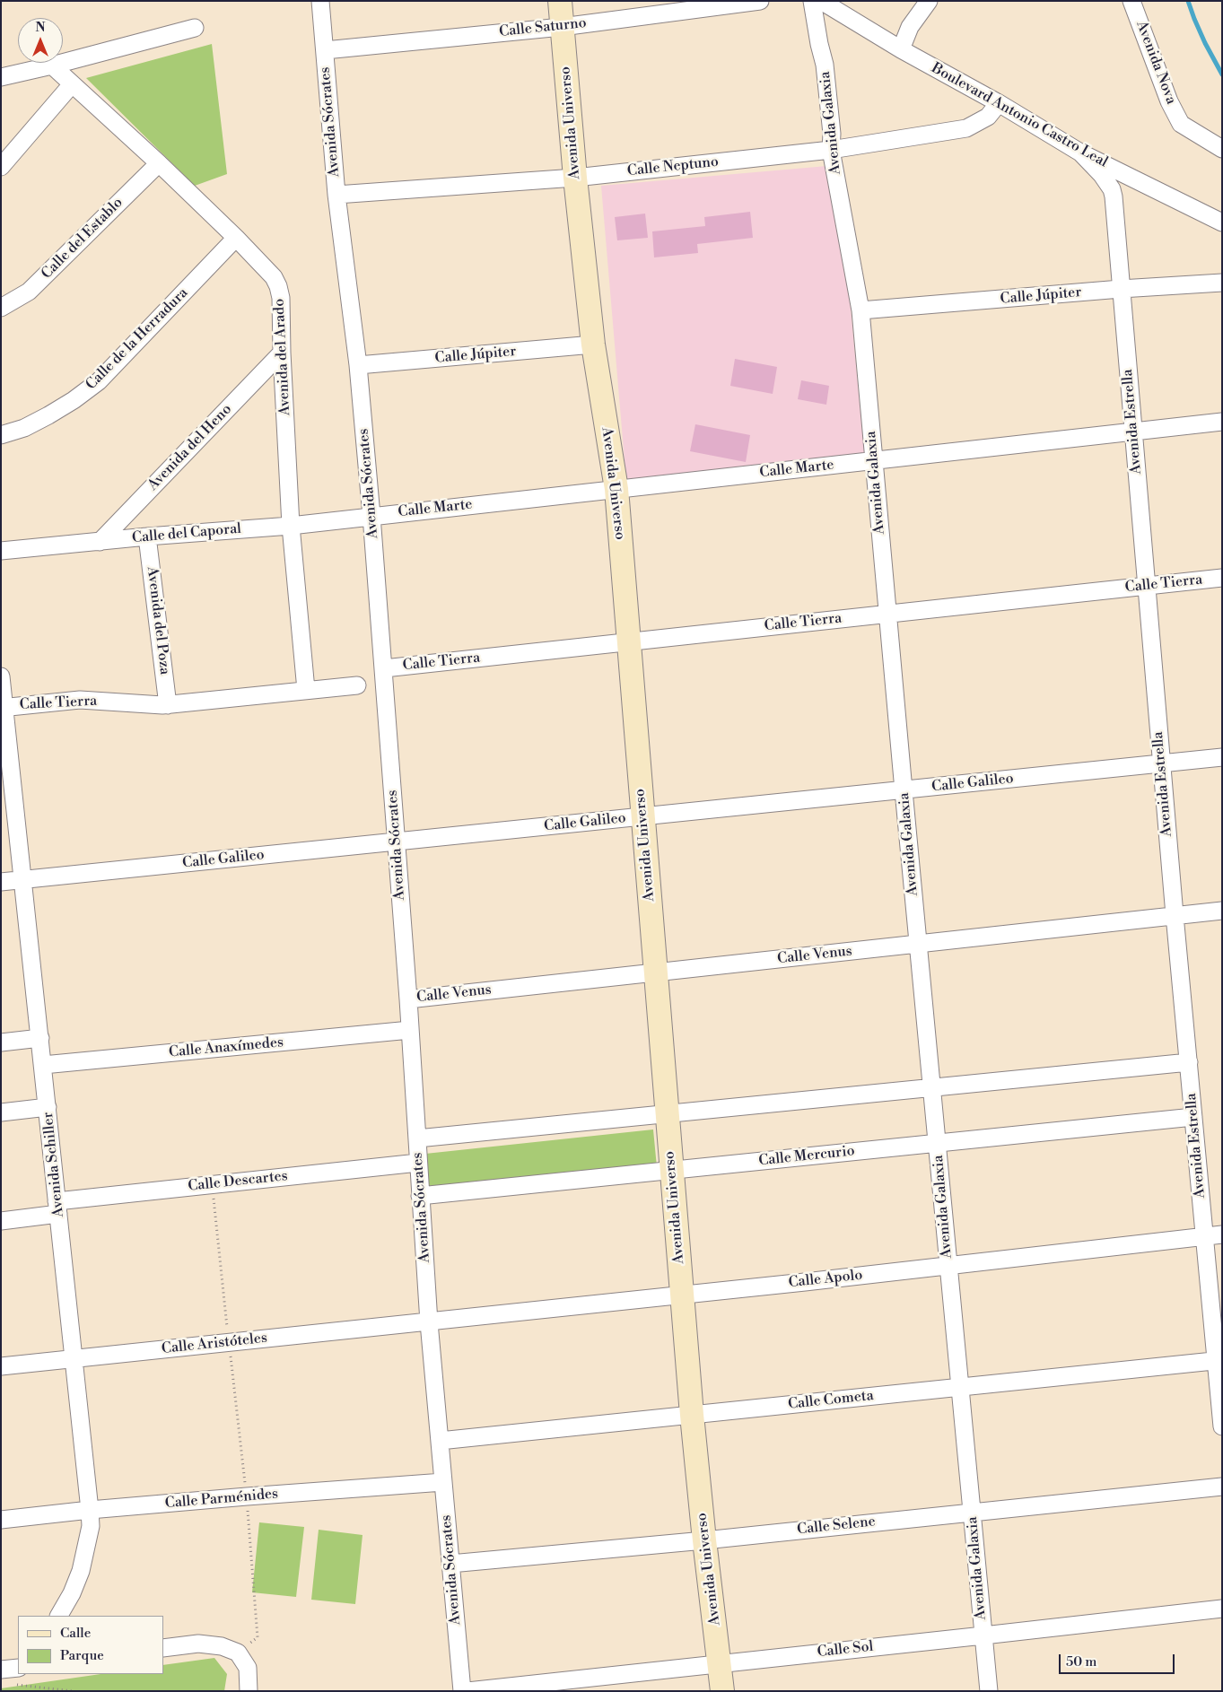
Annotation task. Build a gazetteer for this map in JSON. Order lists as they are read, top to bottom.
{
  "streets": {
    "street": [
      "Calle Saturno",
      "Avenida Nova",
      "Boulevard Antonio Castro Leal",
      "Avenida Sócrates",
      "Avenida Universo",
      "Avenida Galaxia",
      "Calle Neptuno",
      "Calle del Establo",
      "Calle Júpiter",
      "Calle de la Herradura",
      "Avenida del Arado",
      "Avenida Estrella",
      "Avenida del Heno",
      "Calle Marte",
      "Calle del Caporal",
      "Calle Tierra",
      "Avenida del Poza",
      "Calle Galileo",
      "Calle Venus",
      "Calle Anaxímedes",
      "Calle Mercurio",
      "Avenida Schiller",
      "Calle Descartes",
      "Calle Apolo",
      "Calle Aristóteles",
      "Calle Cometa",
      "Calle Parménides",
      "Calle Selene",
      "Calle Sol"
    ]
  },
  "crossings": [
    ["Calle Saturno", "Avenida Sócrates"],
    ["Calle Saturno", "Avenida Universo"],
    ["Boulevard Antonio Castro Leal", "Calle Neptuno"],
    ["Boulevard Antonio Castro Leal", "Avenida Estrella"],
    ["Avenida Sócrates", "Calle Neptuno"],
    ["Avenida Sócrates", "Calle Júpiter"],
    ["Avenida Sócrates", "Calle Marte"],
    ["Avenida Sócrates", "Calle del Caporal"],
    ["Avenida Sócrates", "Calle Tierra"],
    ["Avenida Sócrates", "Calle Galileo"],
    ["Avenida Sócrates", "Calle Venus"],
    ["Avenida Sócrates", "Calle Anaxímedes"],
    ["Avenida Sócrates", "Calle Mercurio"],
    ["Avenida Sócrates", "Calle Descartes"],
    ["Avenida Sócrates", "Calle Apolo"],
    ["Avenida Sócrates", "Calle Aristóteles"],
    ["Avenida Sócrates", "Calle Cometa"],
    ["Avenida Sócrates", "Calle Parménides"],
    ["Avenida Sócrates", "Calle Selene"],
    ["Avenida Universo", "Calle Neptuno"],
    ["Avenida Universo", "Calle Júpiter"],
    ["Avenida Universo", "Calle Marte"],
    ["Avenida Universo", "Calle Tierra"],
    ["Avenida Universo", "Calle Galileo"],
    ["Avenida Universo", "Calle Venus"],
    ["Avenida Universo", "Calle Mercurio"],
    ["Avenida Universo", "Calle Apolo"],
    ["Avenida Universo", "Calle Cometa"],
    ["Avenida Universo", "Calle Selene"],
    ["Avenida Universo", "Calle Sol"],
    ["Avenida Galaxia", "Calle Neptuno"],
    ["Avenida Galaxia", "Calle Júpiter"],
    ["Avenida Galaxia", "Calle Marte"],
    ["Avenida Galaxia", "Calle Tierra"],
    ["Avenida Galaxia", "Calle Galileo"],
    ["Avenida Galaxia", "Calle Venus"],
    ["Avenida Galaxia", "Calle Mercurio"],
    ["Avenida Galaxia", "Calle Apolo"],
    ["Avenida Galaxia", "Calle Cometa"],
    ["Avenida Galaxia", "Calle Selene"],
    ["Avenida Galaxia", "Calle Sol"],
    ["Calle del Establo", "Avenida del Arado"],
    ["Calle Júpiter", "Avenida Estrella"],
    ["Calle de la Herradura", "Avenida del Arado"],
    ["Avenida del Arado", "Avenida del Heno"],
    ["Avenida del Arado", "Calle del Caporal"],
    ["Avenida del Arado", "Calle Tierra"],
    ["Avenida Estrella", "Calle Marte"],
    ["Avenida Estrella", "Calle Tierra"],
    ["Avenida Estrella", "Calle Galileo"],
    ["Avenida Estrella", "Calle Venus"],
    ["Avenida Estrella", "Calle Mercurio"],
    ["Avenida Estrella", "Calle Apolo"],
    ["Avenida Estrella", "Calle Cometa"],
    ["Avenida del Heno", "Calle del Caporal"],
    ["Calle Marte", "Calle del Caporal"],
    ["Calle del Caporal", "Avenida del Poza"],
    ["Calle Tierra", "Avenida del Poza"],
    ["Calle Tierra", "Avenida Schiller"],
    ["Calle Galileo", "Avenida Schiller"],
    ["Calle Anaxímedes", "Avenida Schiller"],
    ["Avenida Schiller", "Calle Descartes"],
    ["Avenida Schiller", "Calle Aristóteles"],
    ["Avenida Schiller", "Calle Parménides"],
    ["Calle Apolo", "Calle Aristóteles"]
  ],
  "legend": ["Calle", "Parque"],
  "scale_bar": "50 m",
  "north": "top"
}
